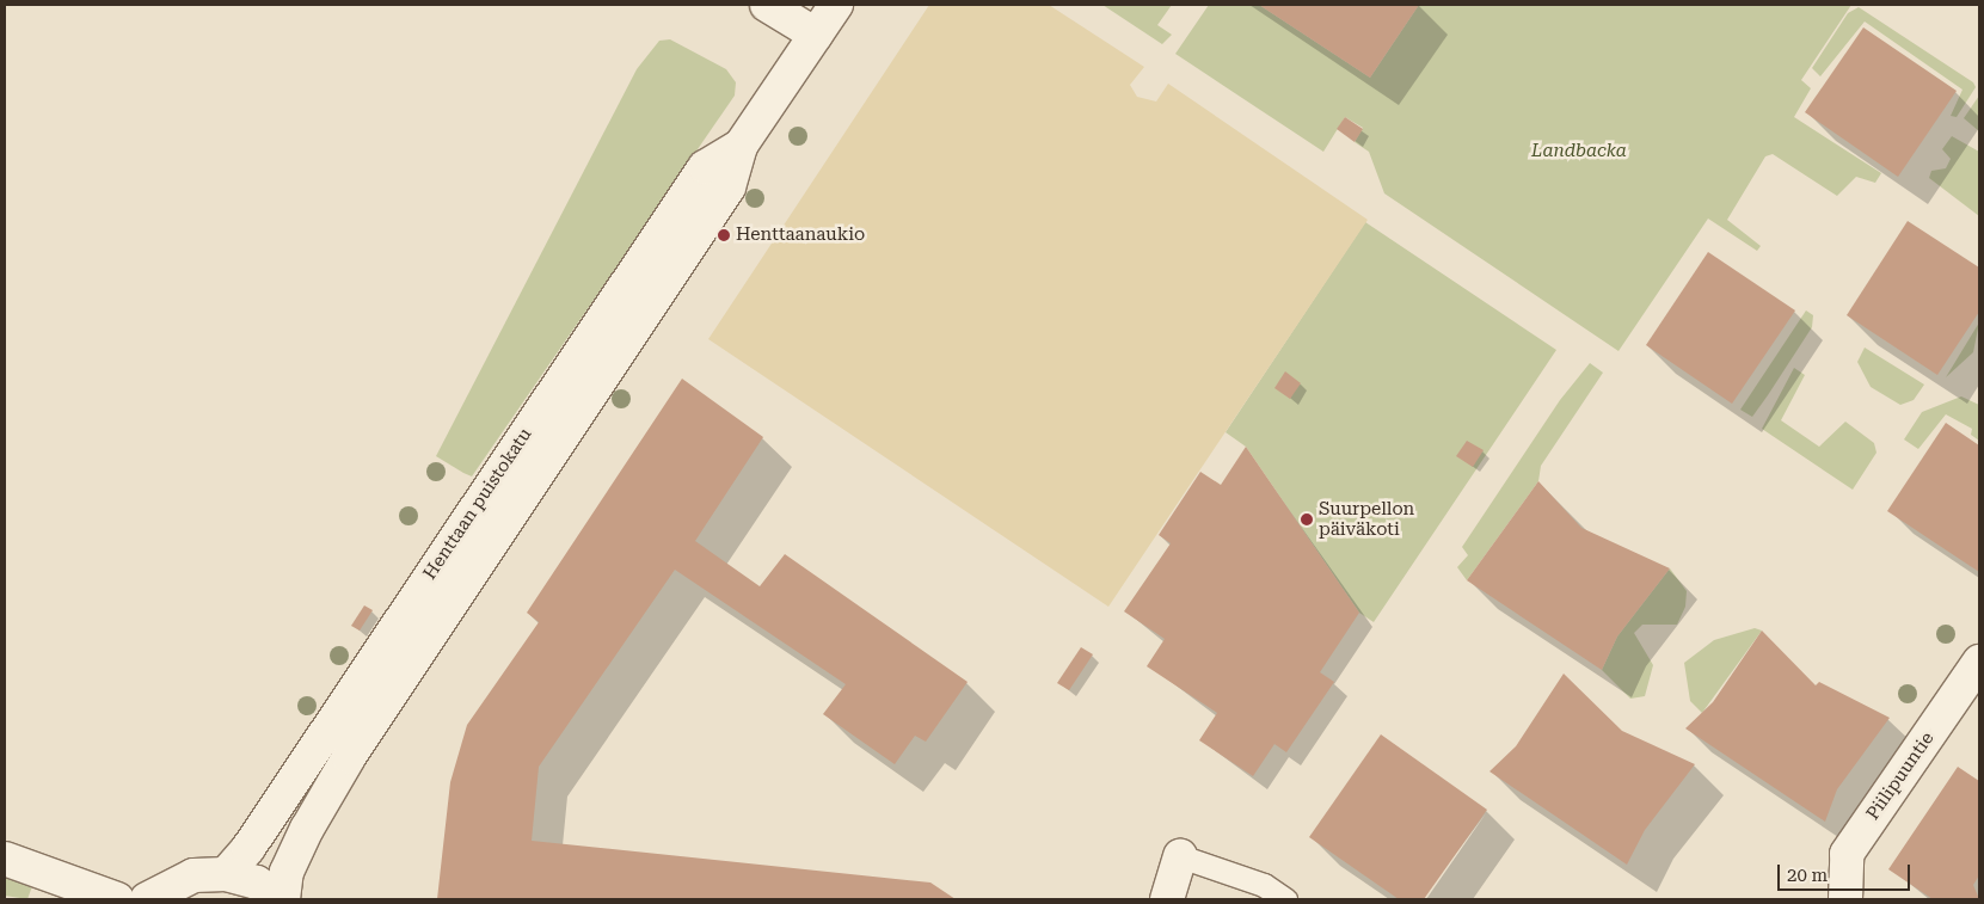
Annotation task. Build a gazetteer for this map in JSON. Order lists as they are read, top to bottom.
{
  "streets": {
    "street": ["Henttaan puistokatu", "Piilipuuntie"]
  },
  "parks": ["Landbacka"],
  "places": ["Henttaanaukio", "Suurpellon päiväkoti"],
  "scale_bar": "20 m"
}
